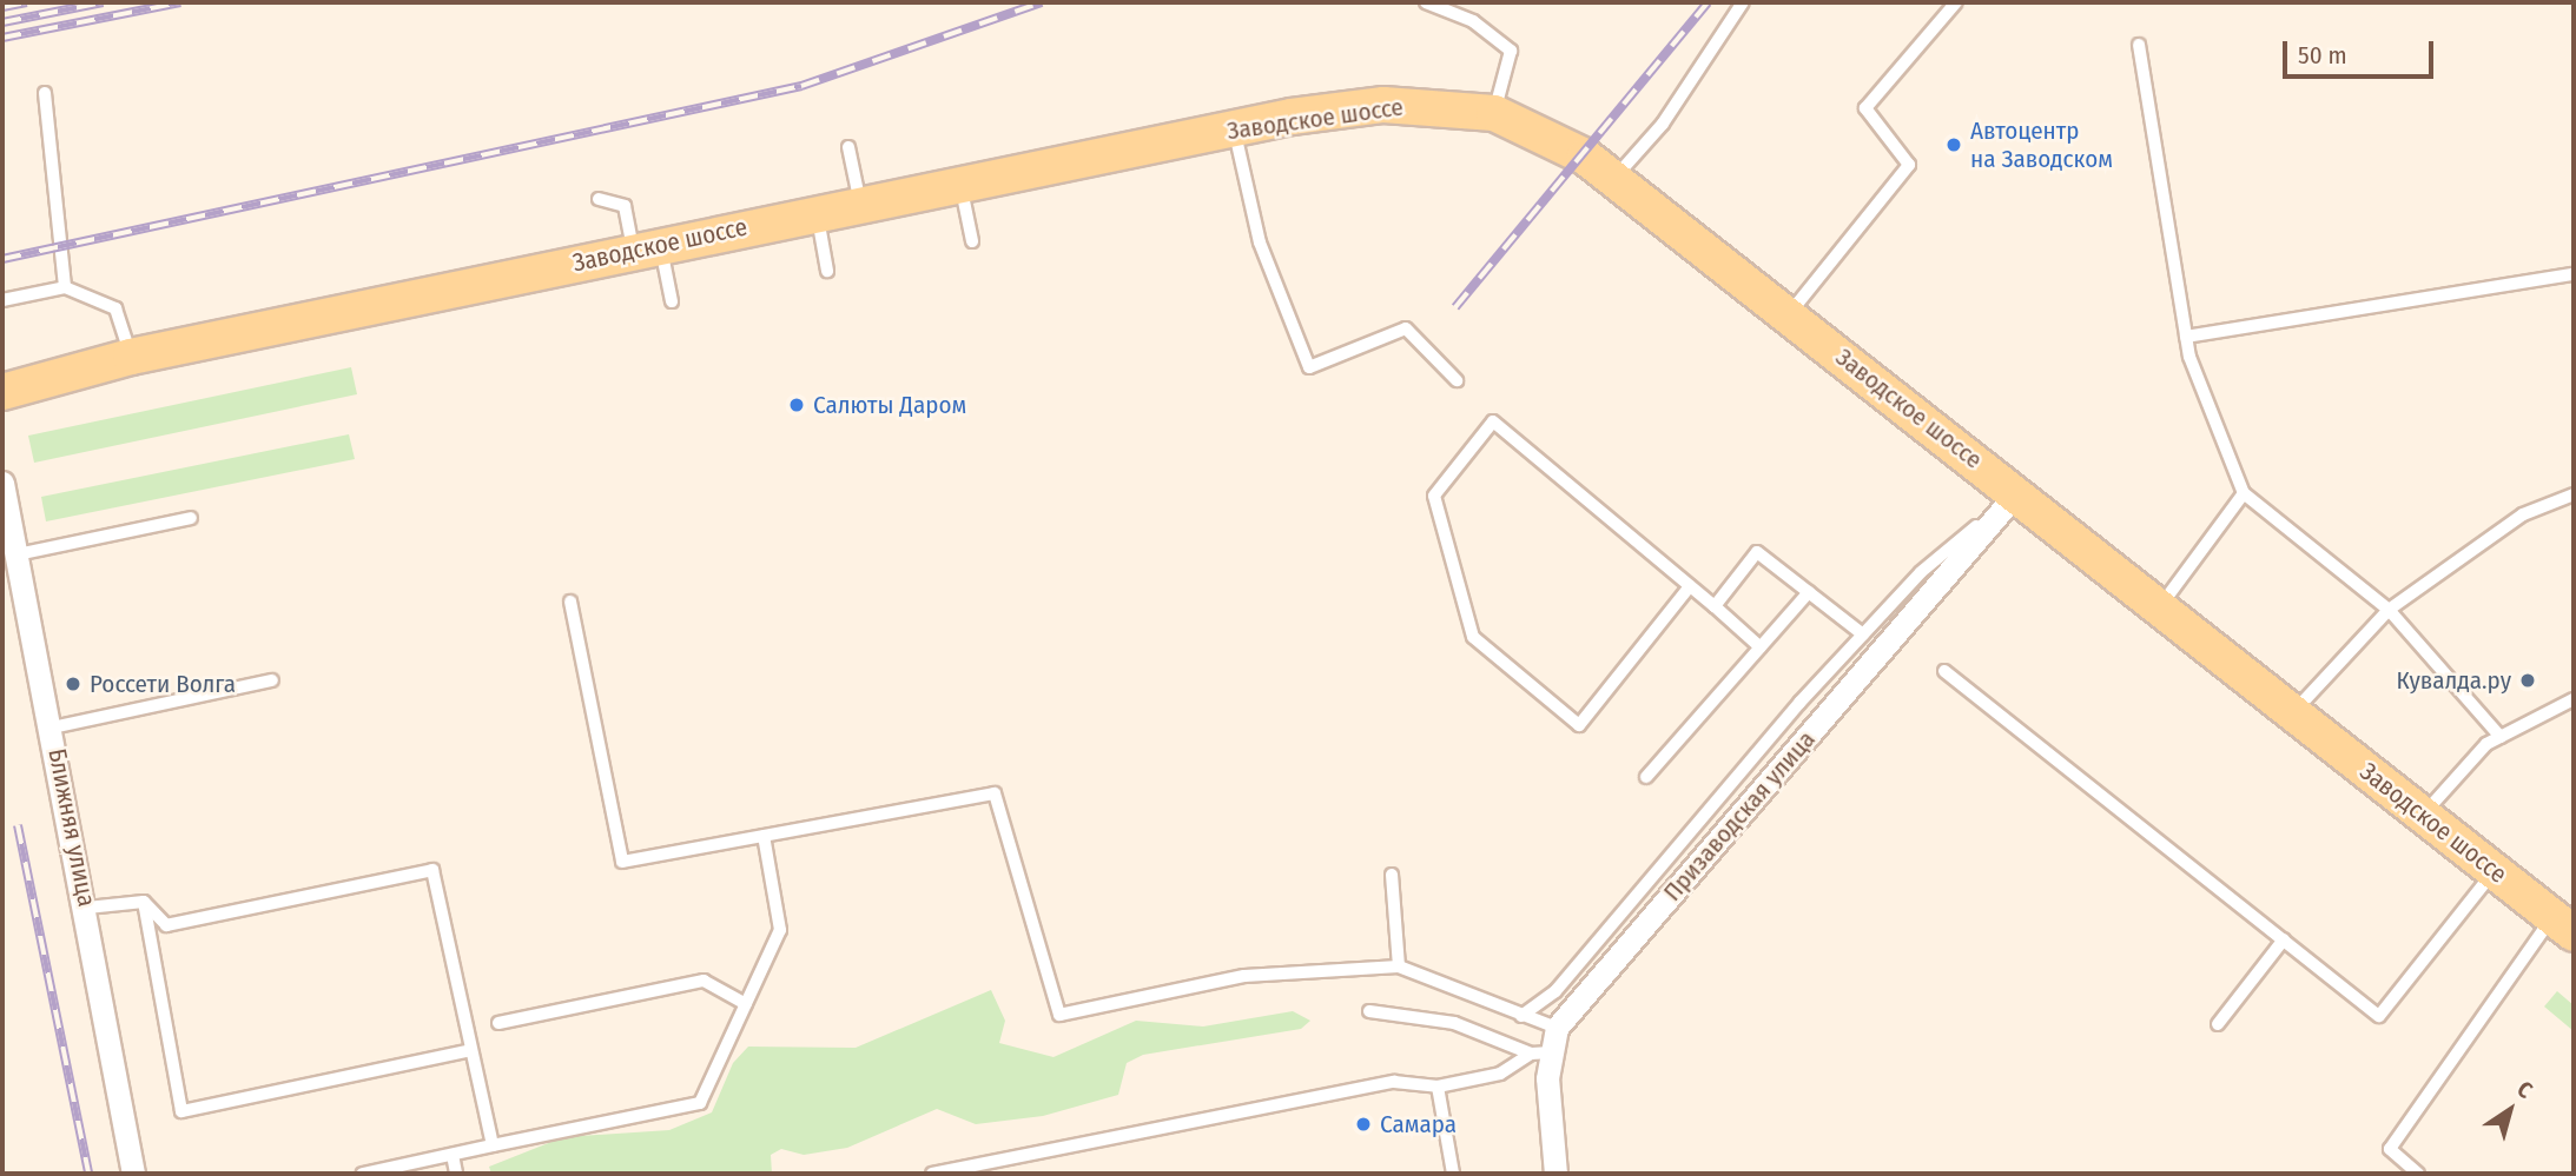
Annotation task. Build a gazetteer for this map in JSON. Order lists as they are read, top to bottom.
{
  "streets": {
    "main road": ["Заводское шоссе"],
    "street": ["Призаводская улица", "Ближняя улица"]
  },
  "crossings": [
    ["Заводское шоссе", "Призаводская улица"]
  ],
  "places": [
    "Автоцентр на Заводском",
    "Салюты Даром",
    "Кувалда.ру",
    "Россети Волга",
    "Самара"
  ],
  "scale_bar": "50 m",
  "north": "top right"
}
